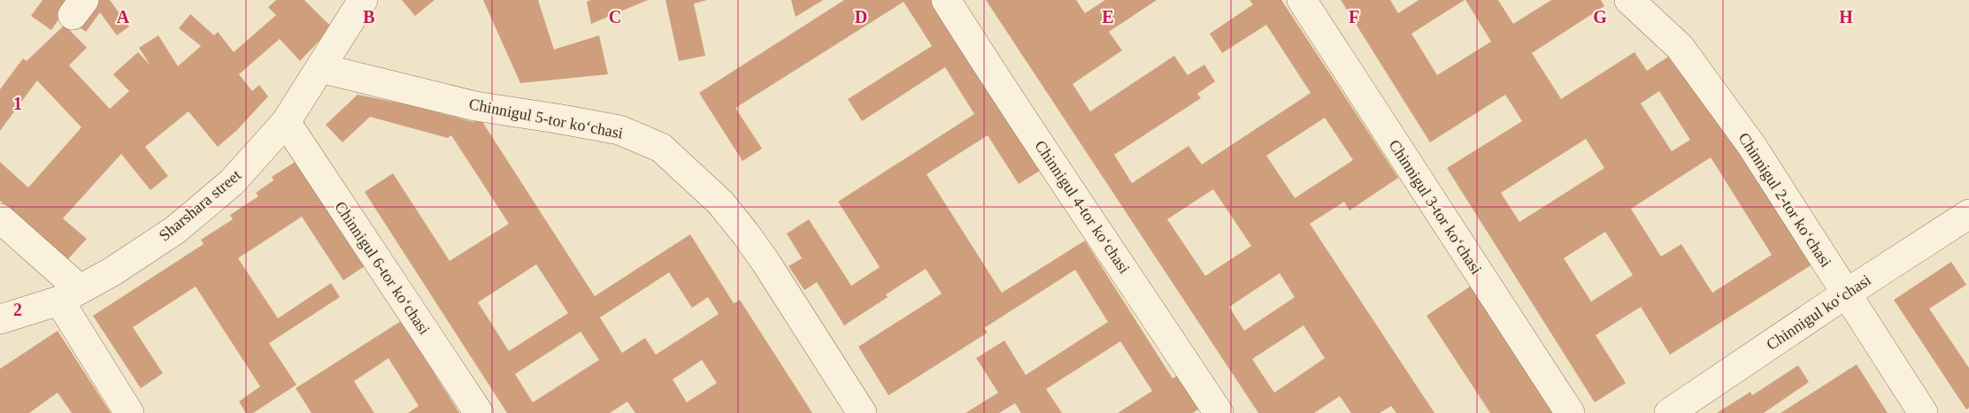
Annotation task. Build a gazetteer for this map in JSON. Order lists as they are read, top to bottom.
{
  "streets": {
    "street": [
      "Chinnigul 5-tor koʻchasi",
      "Chinnigul 2-tor koʻchasi",
      "Sharshara street",
      "Chinnigul 4-tor koʻchasi",
      "Chinnigul 3-tor koʻchasi",
      "Chinnigul 6-tor koʻchasi",
      "Chinnigul koʻchasi"
    ]
  },
  "crossings": [
    ["Chinnigul 5-tor koʻchasi", "Sharshara street"],
    ["Chinnigul 2-tor koʻchasi", "Chinnigul koʻchasi"],
    ["Sharshara street", "Chinnigul 6-tor koʻchasi"]
  ],
  "grid": {
    "columns": [
      "A",
      "B",
      "C",
      "D",
      "E",
      "F",
      "G",
      "H"
    ],
    "rows": ["1", "2"]
  }
}
